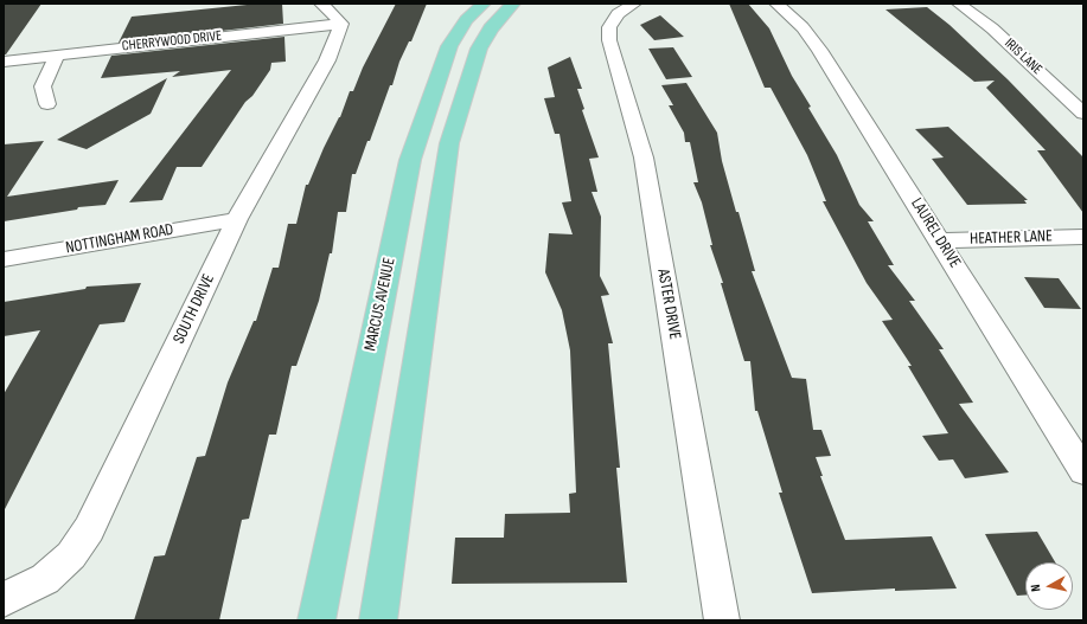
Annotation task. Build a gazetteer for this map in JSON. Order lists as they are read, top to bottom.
{
  "streets": {
    "main road": ["MARCUS AVENUE"],
    "street": [
      "CHERRYWOOD DRIVE",
      "IRIS LANE",
      "LAUREL DRIVE",
      "HEATHER LANE",
      "NOTTINGHAM ROAD",
      "ASTER DRIVE",
      "SOUTH DRIVE"
    ]
  },
  "crossings": [
    ["CHERRYWOOD DRIVE", "SOUTH DRIVE"],
    ["LAUREL DRIVE", "HEATHER LANE"],
    ["NOTTINGHAM ROAD", "SOUTH DRIVE"]
  ],
  "north": "left"
}
